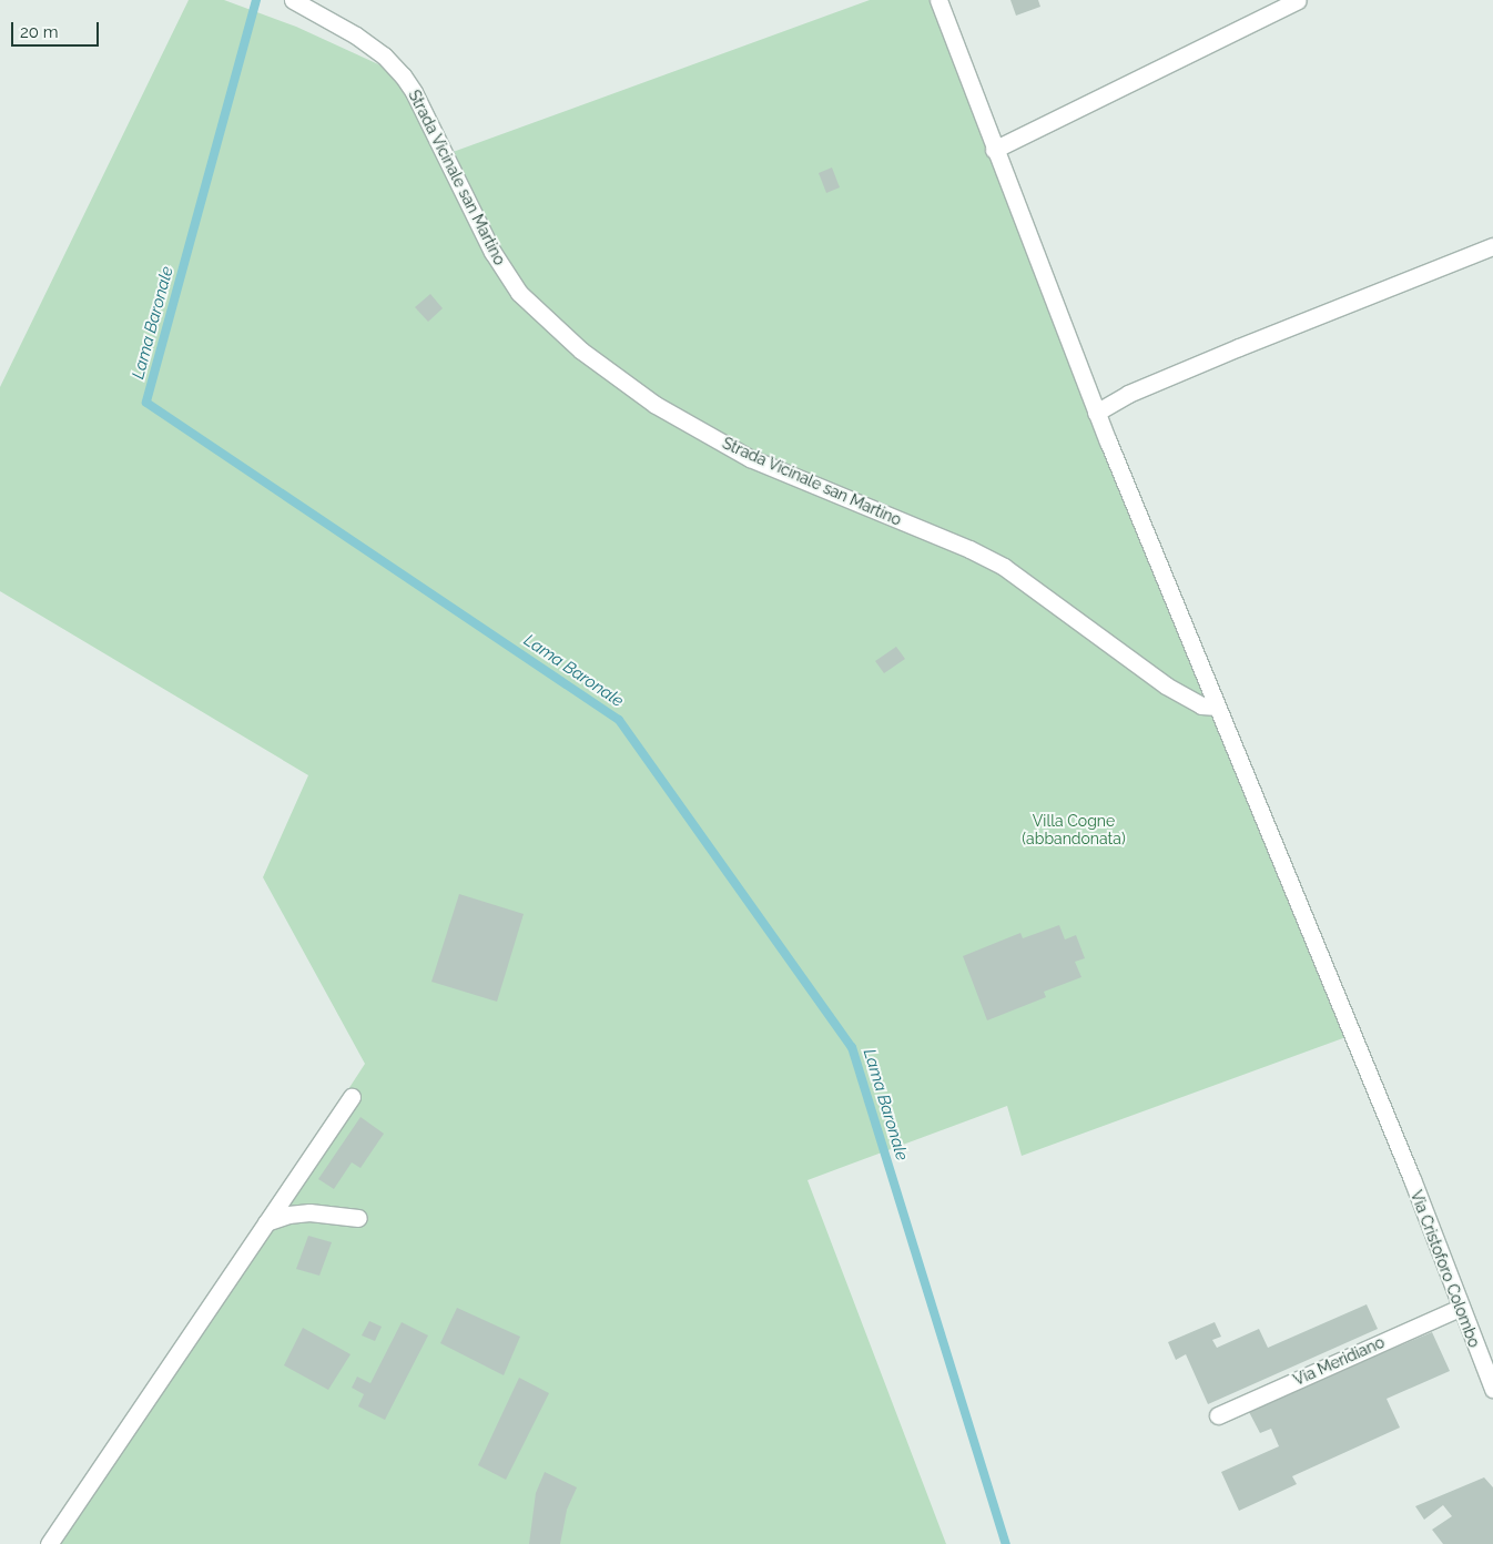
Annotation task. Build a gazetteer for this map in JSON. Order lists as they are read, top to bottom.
{
  "streets": {
    "street": ["Strada Vicinale san Martino", "Via Cristoforo Colombo", "Via Meridiano"]
  },
  "crossings": [
    ["Strada Vicinale san Martino", "Via Cristoforo Colombo"],
    ["Via Cristoforo Colombo", "Via Meridiano"]
  ],
  "water": ["Lama Baronale"],
  "parks": ["Villa Cogne (abbandonata)"],
  "scale_bar": "20 m"
}
